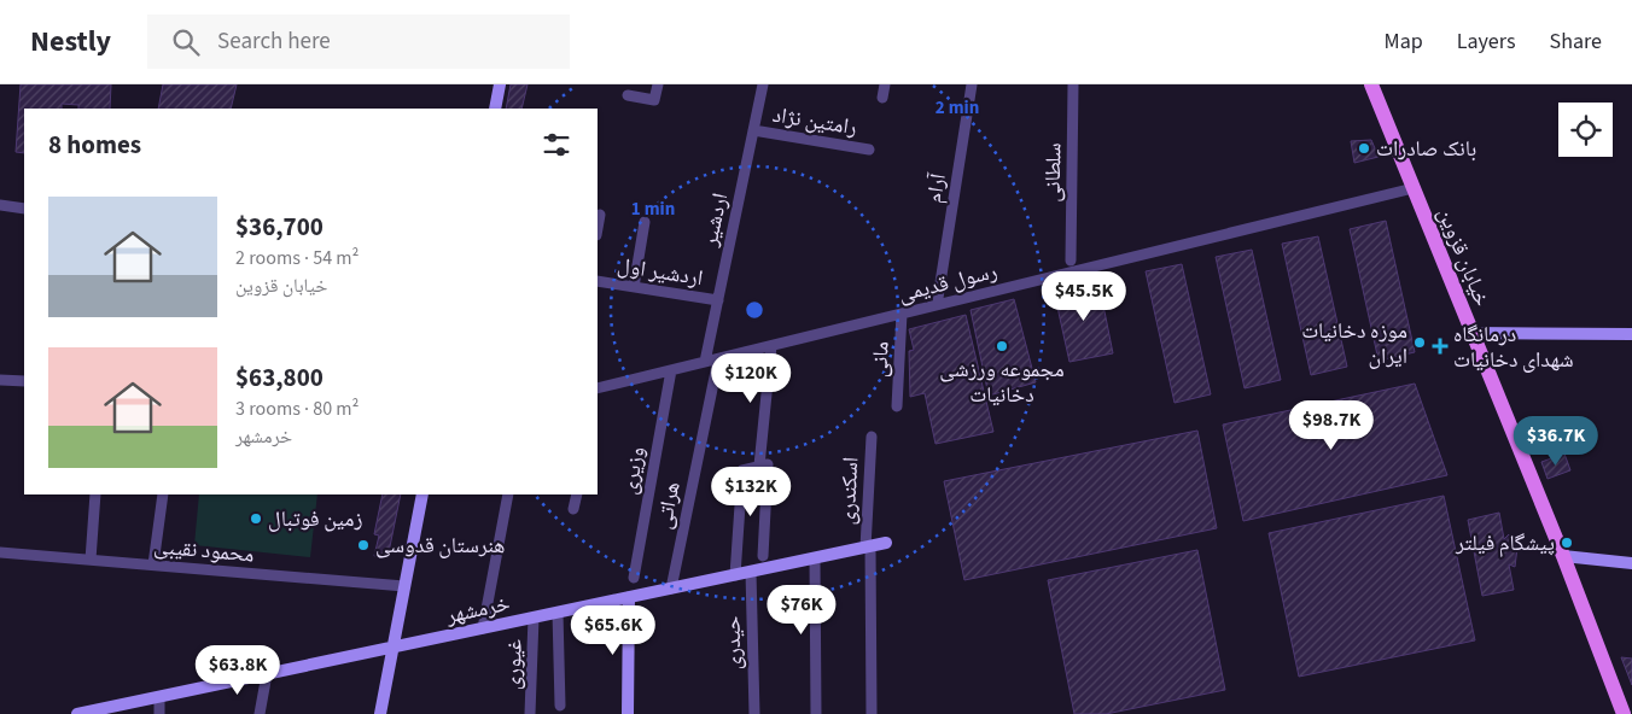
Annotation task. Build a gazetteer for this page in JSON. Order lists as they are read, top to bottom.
{
  "streets": {
    "main road": ["خیابان قزوین"],
    "street": [
      "رامتین نژاد",
      "سلطانی",
      "آرام",
      "اردشیر",
      "اردشیر اول",
      "رسول قدیمی",
      "مانی",
      "وزیری",
      "اسکندری",
      "هراتی",
      "محمود نقیبی",
      "خرمشهر",
      "حیدری",
      "غیوری"
    ]
  },
  "crossings": [
    ["رامتین نژاد", "اردشیر"],
    ["اردشیر", "اردشیر اول"],
    ["اردشیر", "رسول قدیمی"],
    ["خیابان قزوین", "رسول قدیمی"],
    ["رسول قدیمی", "مانی"],
    ["رسول قدیمی", "وزیری"],
    ["رسول قدیمی", "هراتی"],
    ["اسکندری", "خرمشهر"],
    ["هراتی", "خرمشهر"],
    ["خرمشهر", "حیدری"],
    ["خرمشهر", "غیوری"]
  ],
  "places": {
    "other": [
      "بانک صادرات",
      "موزه دخانیات ایران",
      "مجموعه ورزشی دخانیات",
      "زمین فوتبال",
      "پیشگام فیلتر",
      "هنرستان قدوسی"
    ],
    "health": ["درمانگاه شهدای دخانیات"]
  },
  "page": {
    "header": "Nestly",
    "search": "Search here",
    "nav": ["Map", "Layers", "Share"],
    "heading": "8 homes",
    "list": [
      {
        "name": "$36,700",
        "note": "2 rooms · 54 m² · خیابان قزوین"
      },
      {
        "name": "$63,800",
        "note": "3 rooms · 80 m² · خرمشهر"
      }
    ],
    "price": [
      "$45.5K",
      "$120K",
      "$98.7K",
      "$36.7K",
      "$132K",
      "$76K",
      "$65.6K",
      "$63.8K"
    ]
  },
  "rings": ["2 min", "1 min"]
}
